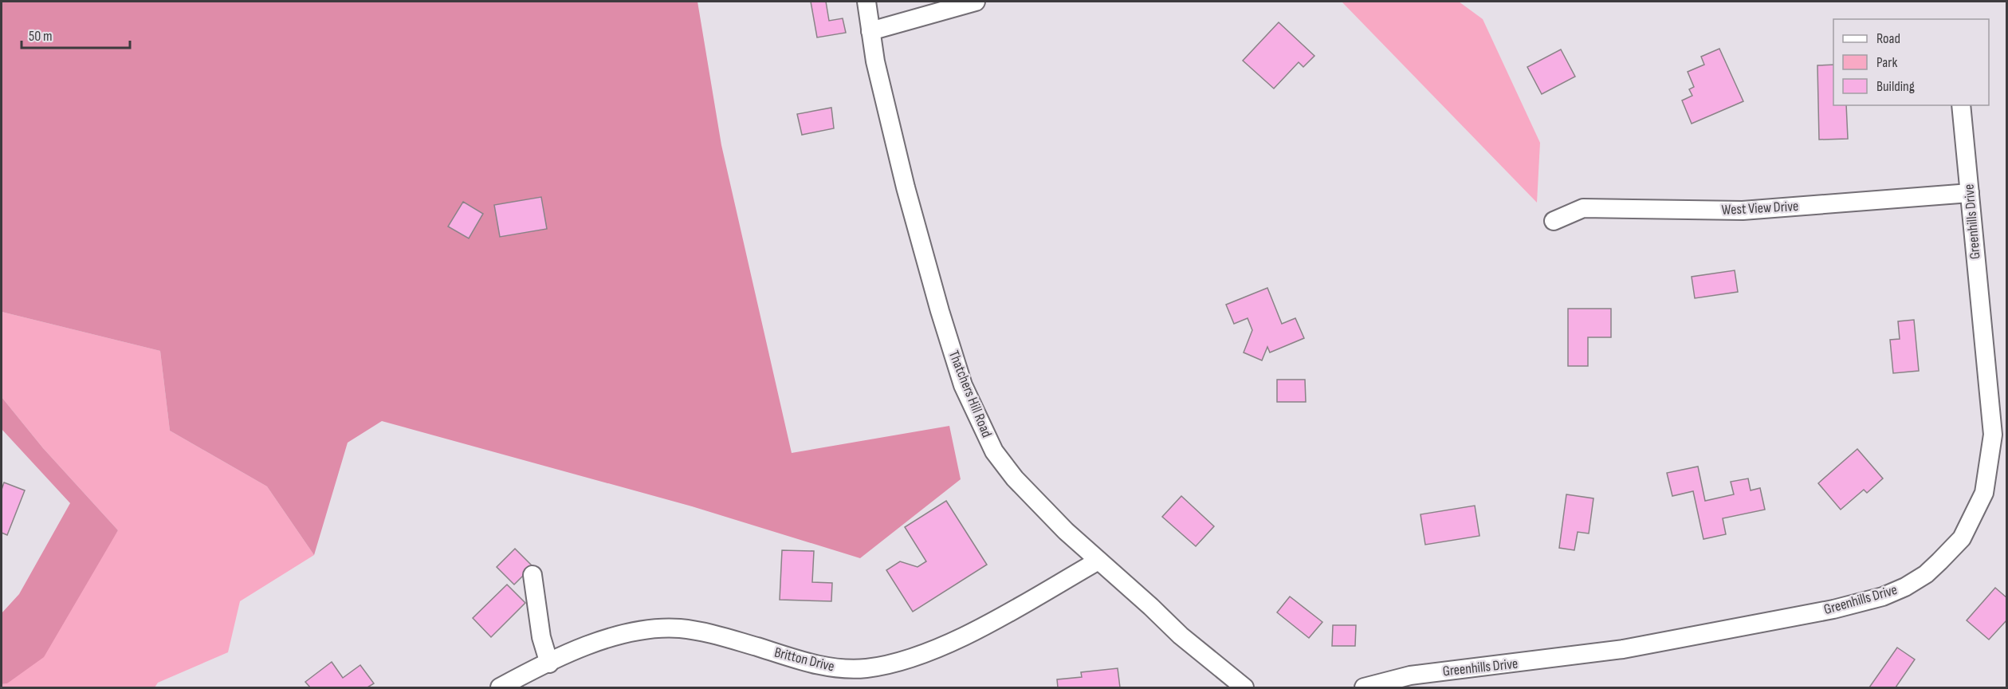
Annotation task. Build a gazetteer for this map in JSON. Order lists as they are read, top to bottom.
{
  "streets": {
    "street": [
      "West View Drive",
      "Greenhills Drive",
      "Thatchers Hill Road",
      "Britton Drive"
    ]
  },
  "crossings": [
    ["West View Drive", "Greenhills Drive"],
    ["Thatchers Hill Road", "Britton Drive"]
  ],
  "legend": ["Road", "Park", "Building"],
  "scale_bar": "50 m"
}
